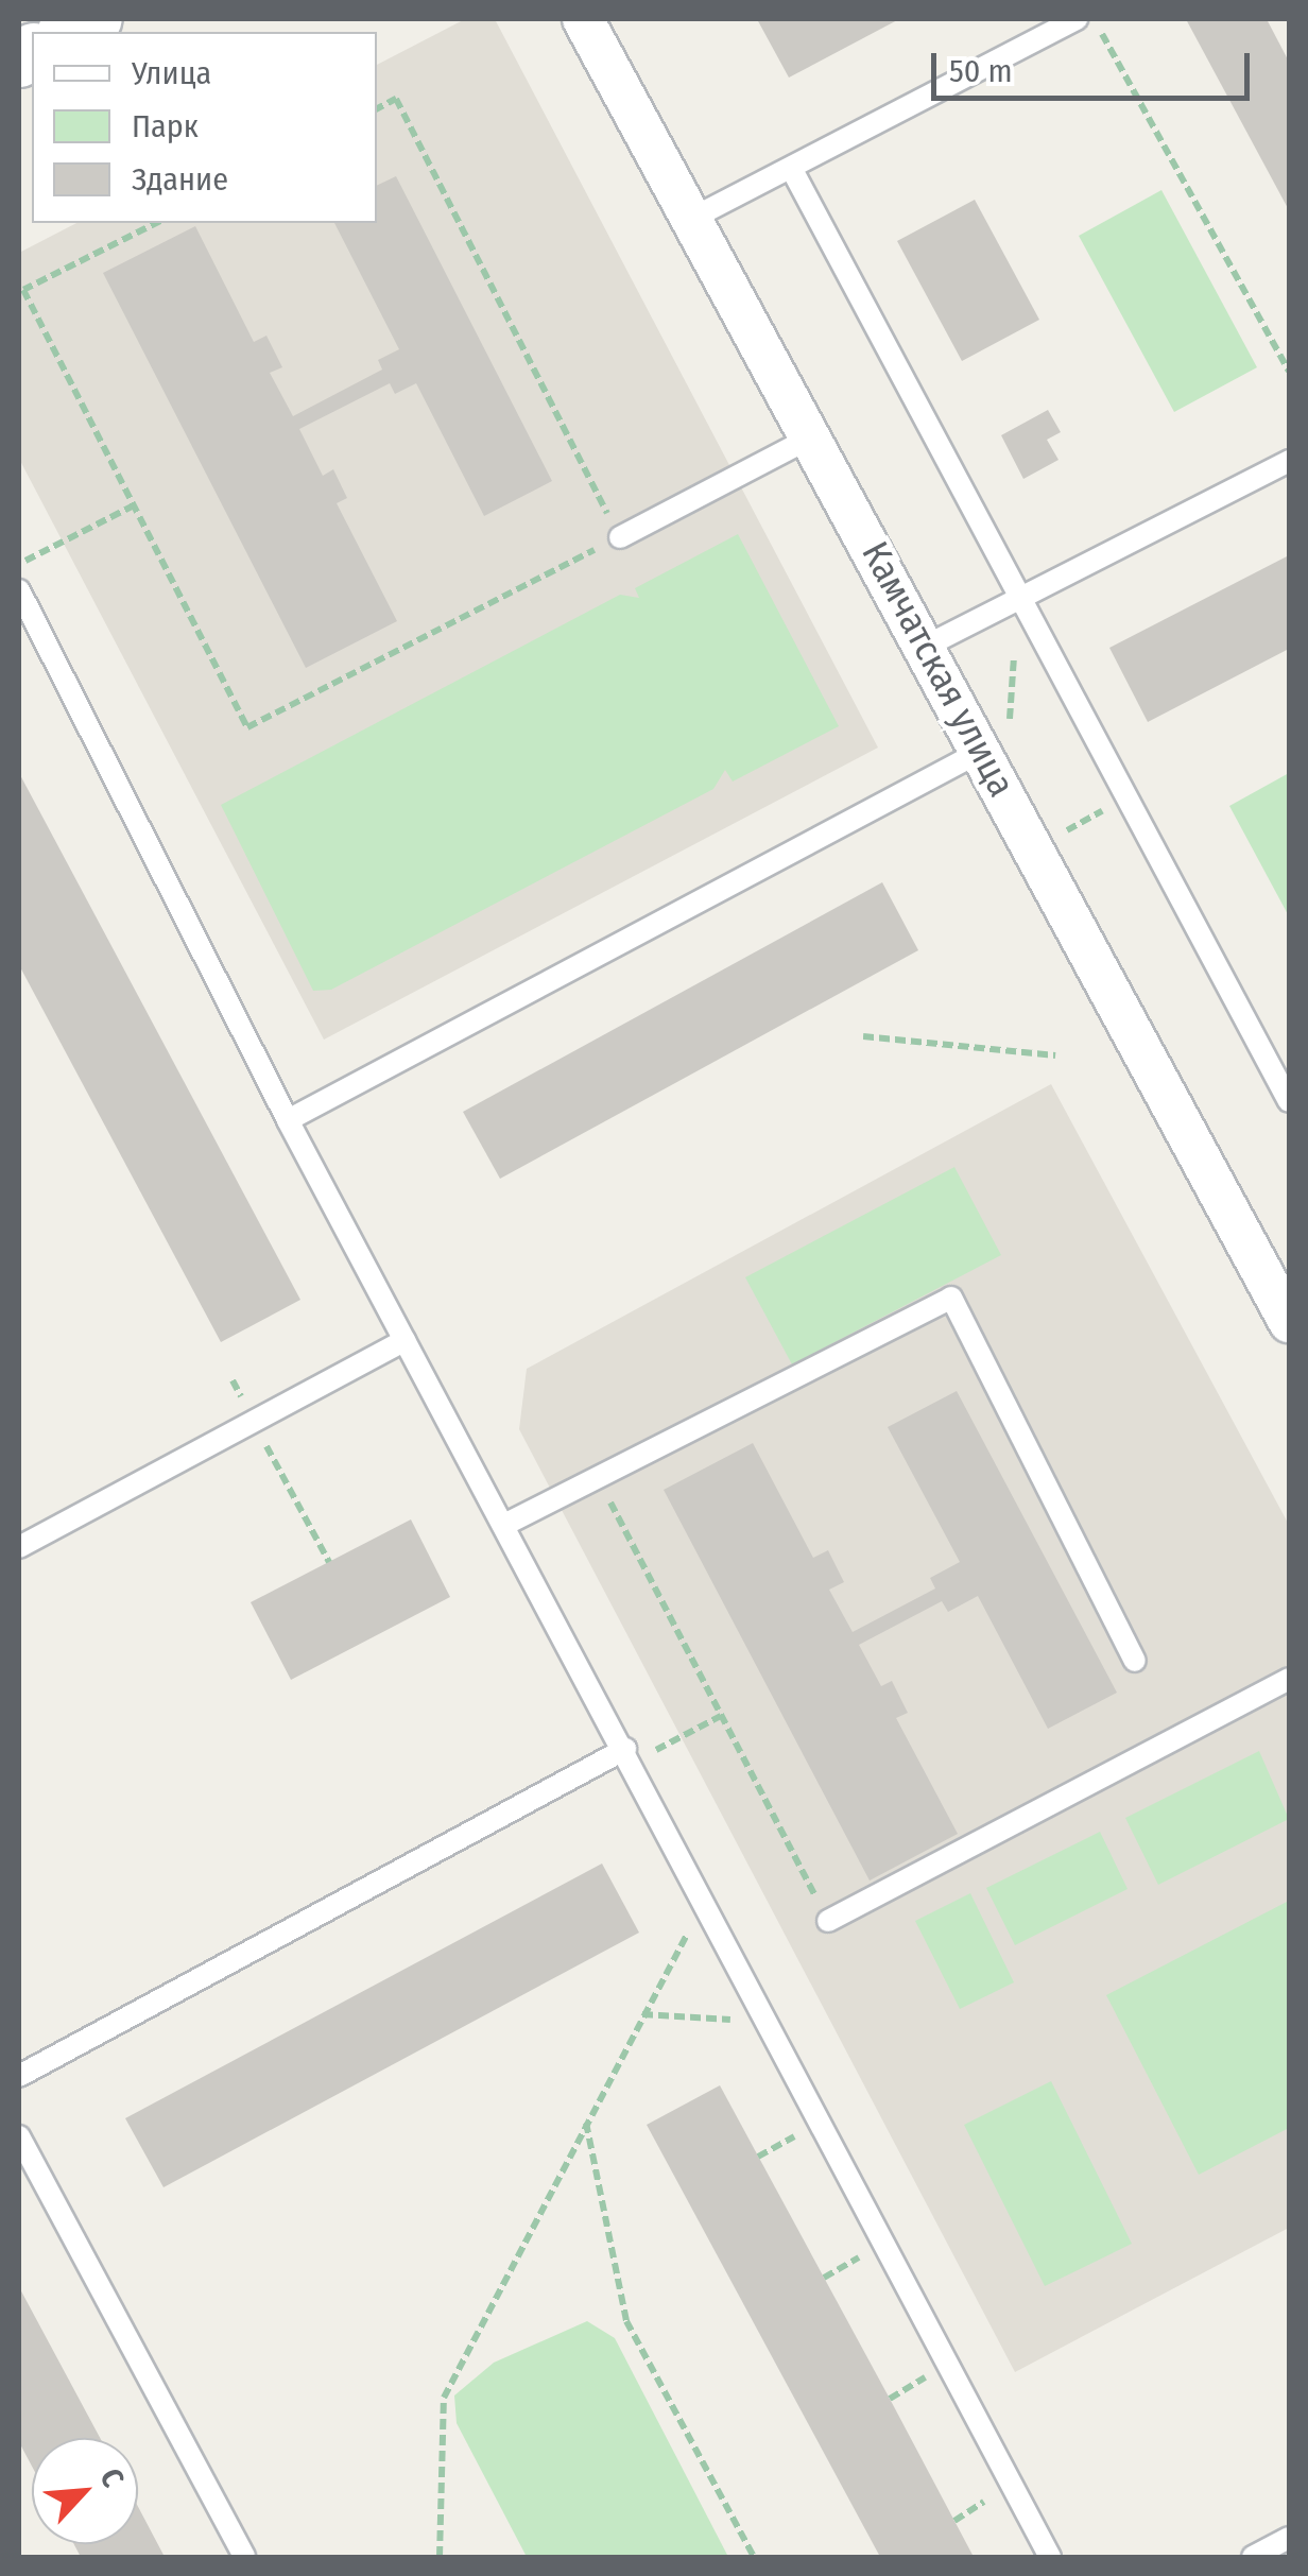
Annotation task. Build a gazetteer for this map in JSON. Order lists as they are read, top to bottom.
{
  "streets": {
    "street": ["Камчатская улица"]
  },
  "legend": ["Улица", "Парк", "Здание"],
  "scale_bar": "50 m",
  "north": "top right"
}
